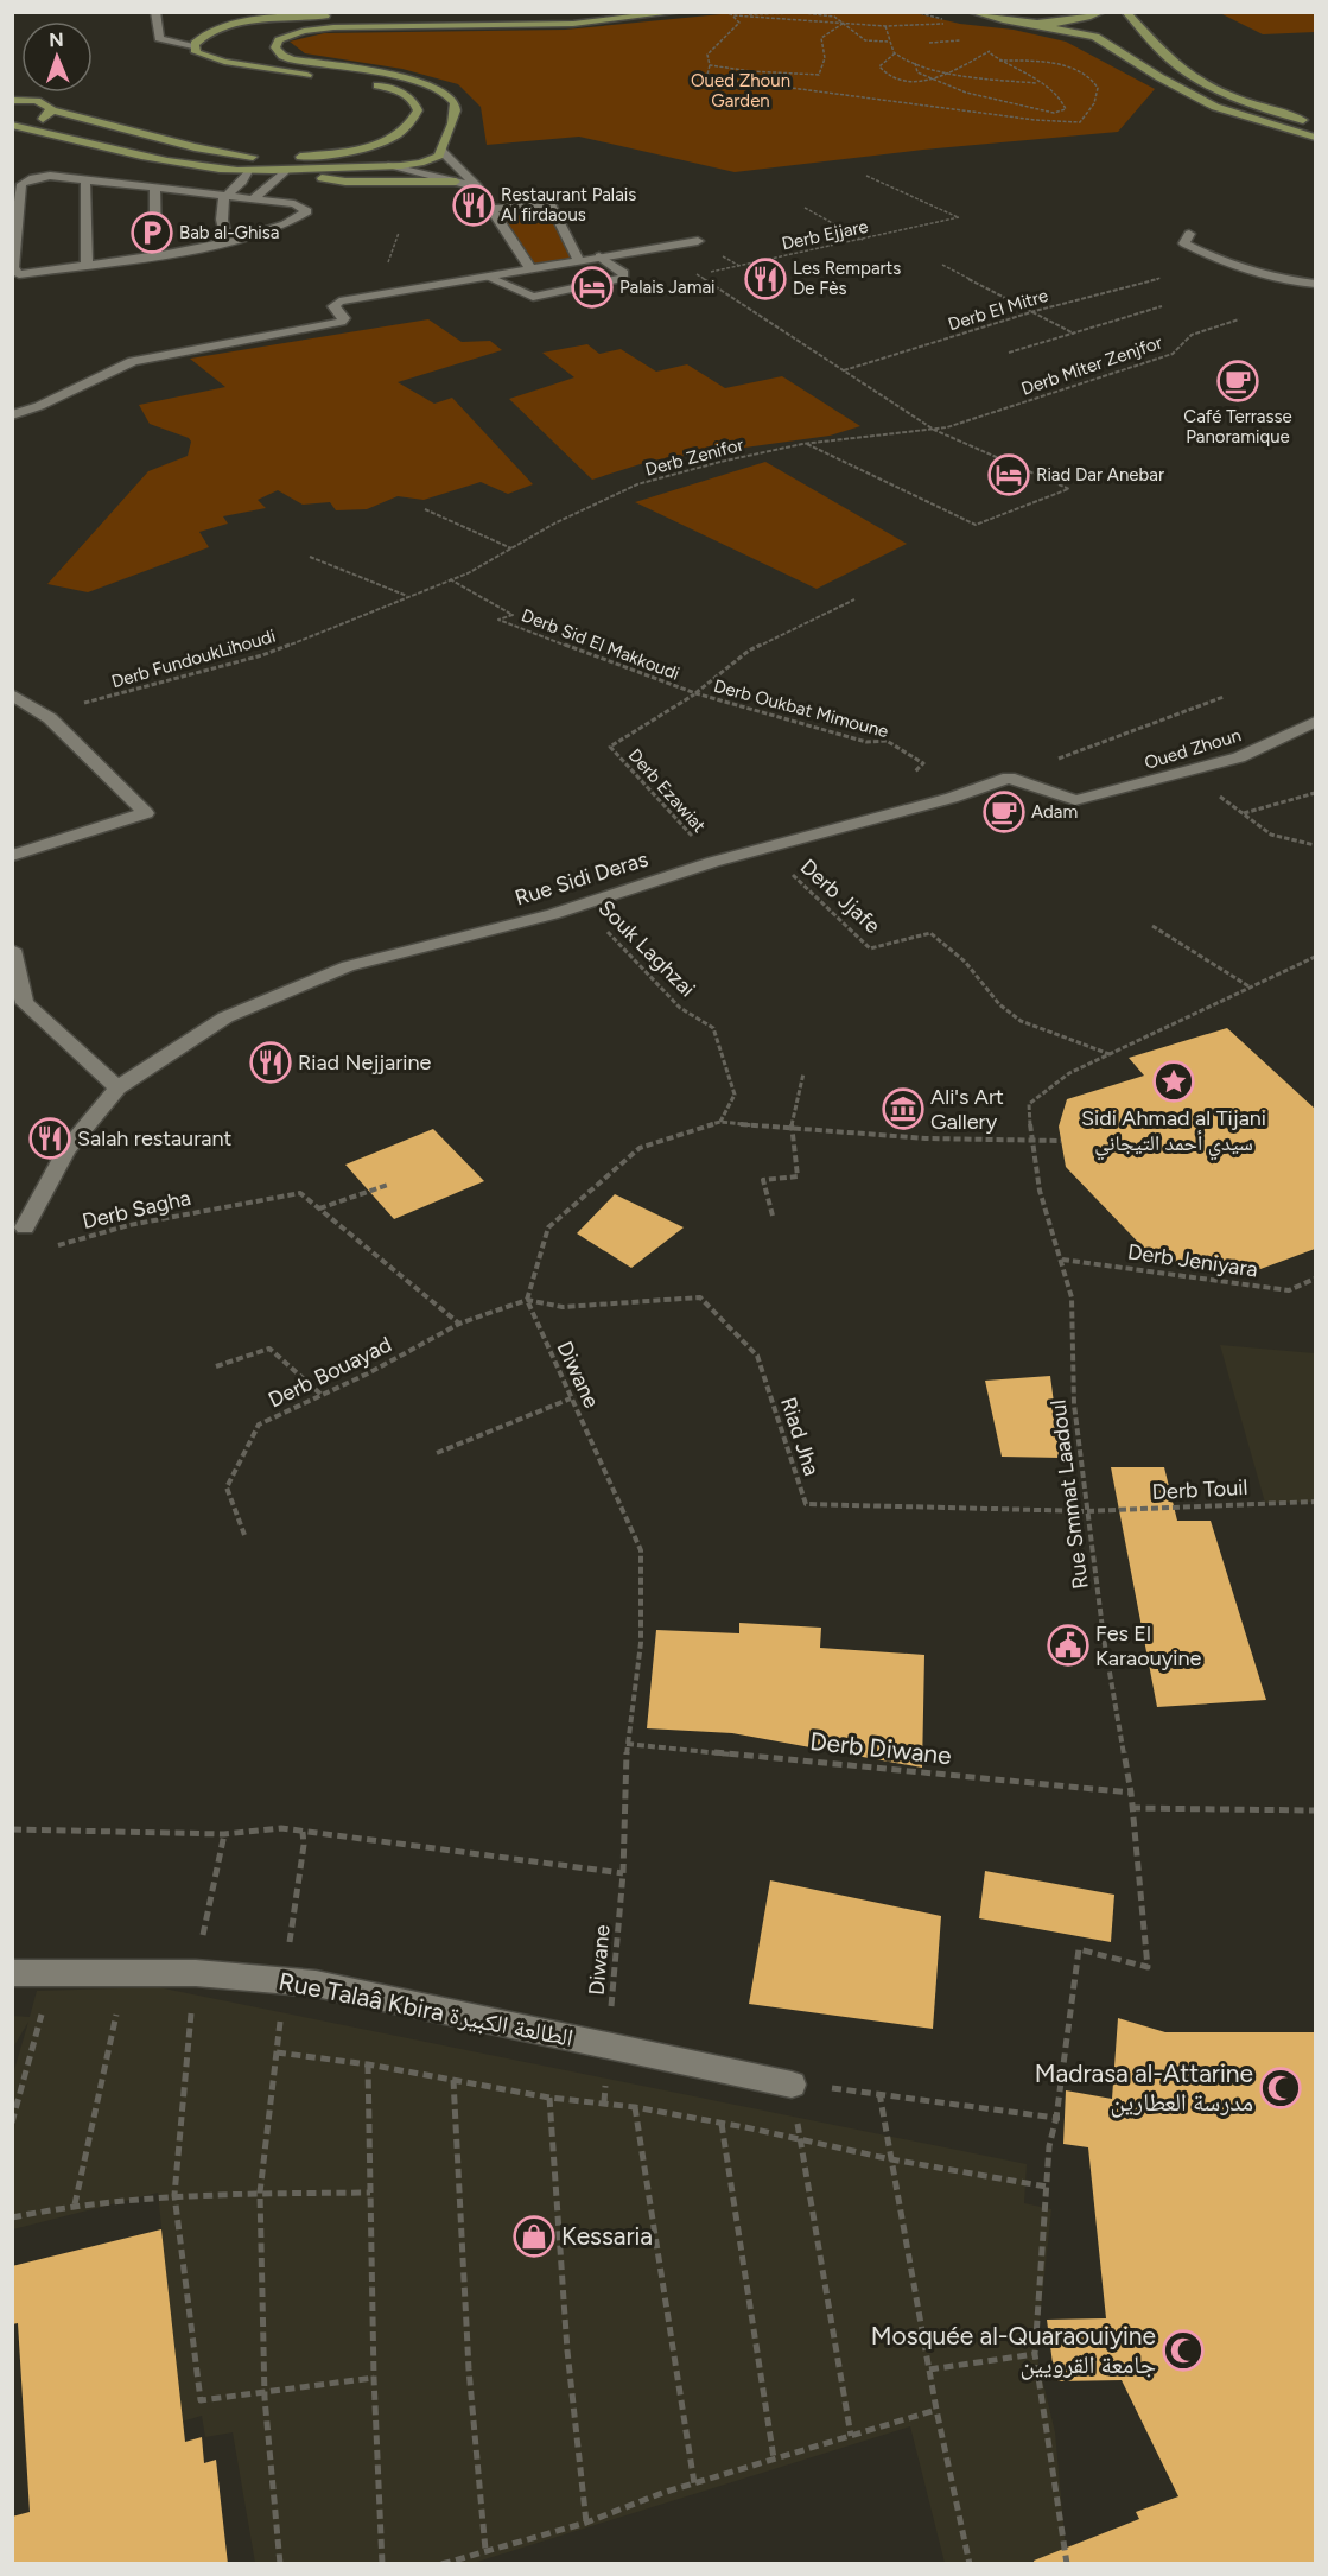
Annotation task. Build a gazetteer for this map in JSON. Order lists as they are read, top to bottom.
{
  "streets": {
    "street": ["Oued Zhoun", "Rue Sidi Deras", "Rue Talaâ Kbira الطالعة الكبيرة"],
    "path": [
      "Derb Ejjare",
      "Derb El Mitre",
      "Derb Miter Zenjfor",
      "Derb Zenifor",
      "Derb Sid El Makkoudi",
      "Derb FundoukLihoudi",
      "Derb Oukbat Mimoune",
      "Derb Ezawiat",
      "Derb Jjafe",
      "Souk Laghzai",
      "Derb Sagha",
      "Derb Jeniyara",
      "Derb Bouayad",
      "Diwane",
      "Riad Jha",
      "Derb Touil",
      "Rue Smmat Laadoul",
      "Derb Diwane"
    ]
  },
  "crossings": [
    ["Derb Ejjare", "Derb El Mitre"],
    ["Derb Miter Zenjfor", "Derb Zenifor"],
    ["Derb Zenifor", "Derb FundoukLihoudi"],
    ["Derb Sid El Makkoudi", "Derb FundoukLihoudi"],
    ["Derb Sid El Makkoudi", "Derb Oukbat Mimoune"],
    ["Derb Sid El Makkoudi", "Derb Ezawiat"],
    ["Derb Oukbat Mimoune", "Derb Ezawiat"],
    ["Derb Oukbat Mimoune", "Rue Sidi Deras"],
    ["Oued Zhoun", "Rue Sidi Deras"],
    ["Derb Ezawiat", "Rue Sidi Deras"],
    ["Rue Sidi Deras", "Derb Jjafe"],
    ["Rue Sidi Deras", "Souk Laghzai"],
    ["Derb Jjafe", "Rue Smmat Laadoul"],
    ["Derb Sagha", "Derb Bouayad"],
    ["Derb Jeniyara", "Rue Smmat Laadoul"],
    ["Derb Bouayad", "Diwane"],
    ["Derb Bouayad", "Riad Jha"],
    ["Diwane", "Riad Jha"],
    ["Diwane", "Derb Diwane"],
    ["Diwane", "Rue Talaâ Kbira الطالعة الكبيرة"],
    ["Riad Jha", "Derb Touil"],
    ["Riad Jha", "Rue Smmat Laadoul"],
    ["Derb Touil", "Rue Smmat Laadoul"],
    ["Rue Smmat Laadoul", "Derb Diwane"]
  ],
  "parks": ["Oued Zhoun Garden"],
  "places": {
    "restaurant": [
      "Restaurant Palais Al firdaous",
      "Les Remparts De Fès",
      "Riad Nejjarine",
      "Salah restaurant"
    ],
    "parking": ["Bab al-Ghisa"],
    "hotel": ["Palais Jamai", "Riad Dar Anebar"],
    "cafe": ["Café Terrasse Panoramique", "Adam"],
    "place": ["Sidi Ahmad al Tijani سيدي أحمد التيجاني"],
    "museum": ["Ali's Art Gallery"],
    "public building": ["Fes El Karaouyine"],
    "mosque": ["Madrasa al-Attarine مدرسة العطارين", "Mosquée al-Quaraouiyine جامعة القرويين"],
    "shop": ["Kessaria"]
  },
  "north": "top"
}
